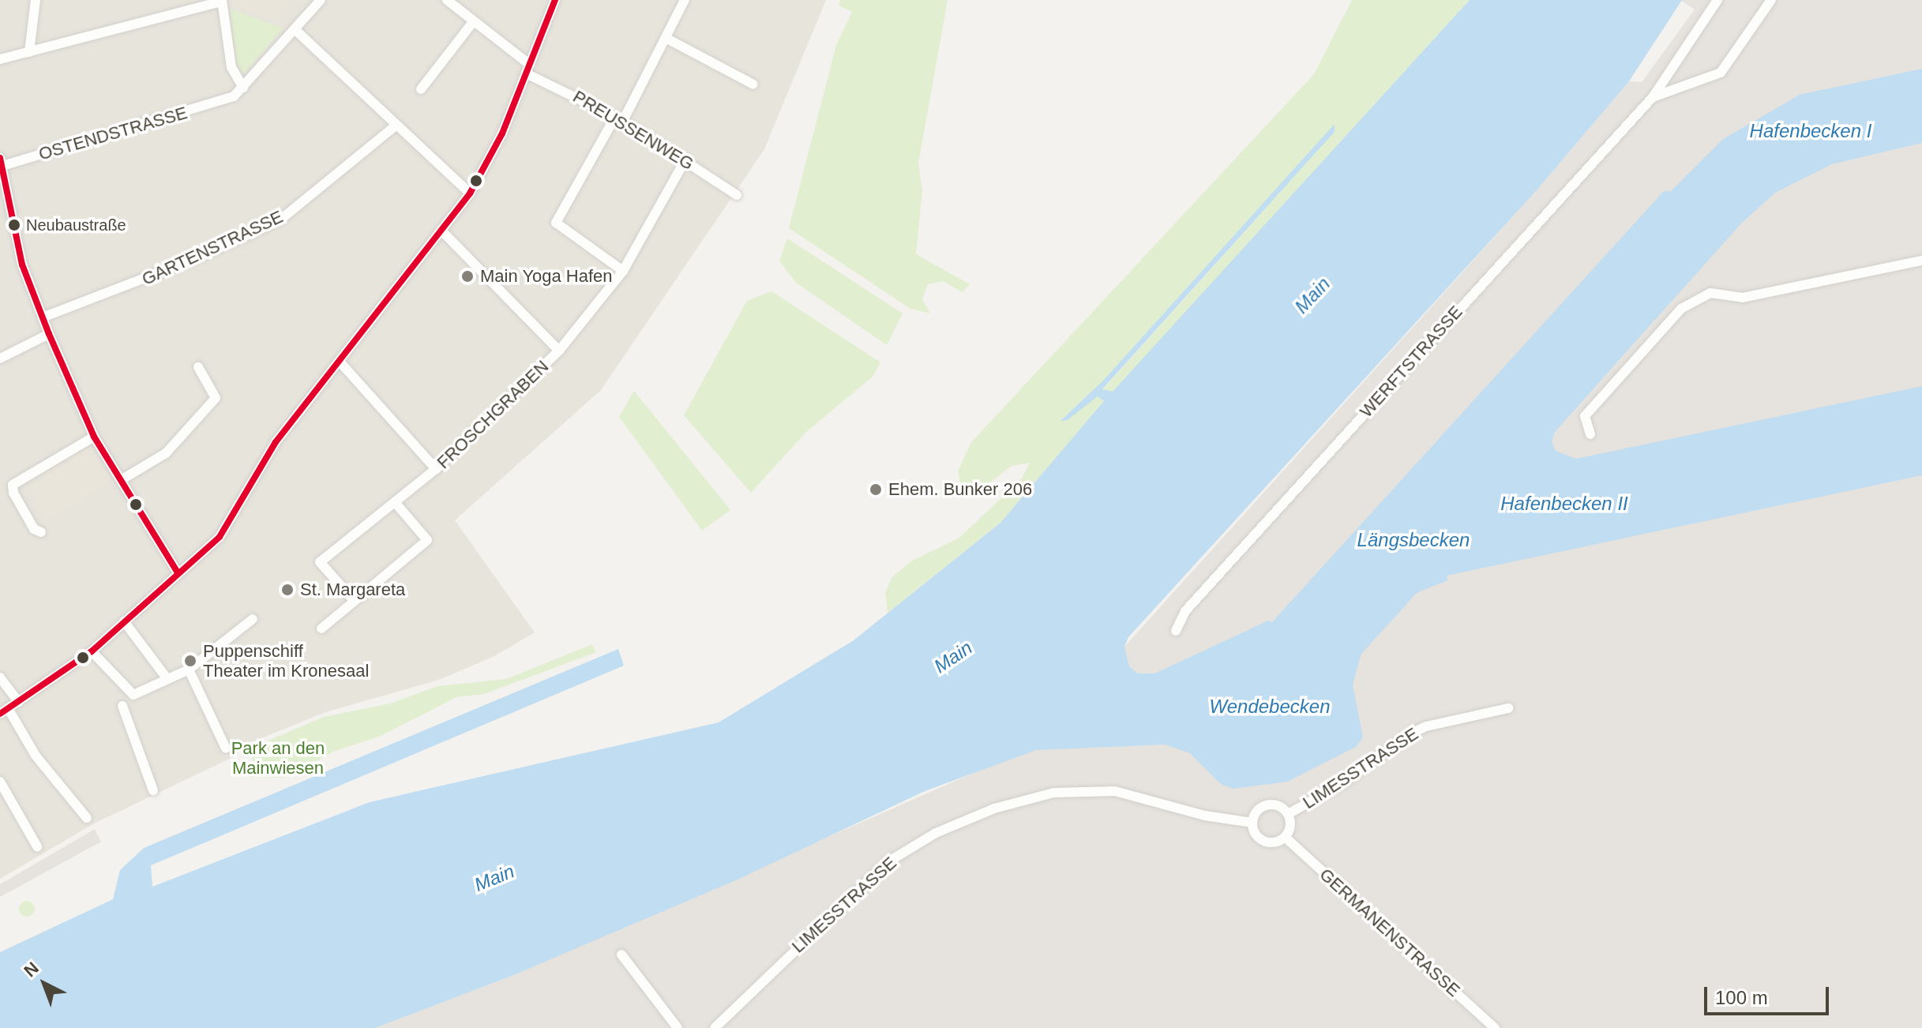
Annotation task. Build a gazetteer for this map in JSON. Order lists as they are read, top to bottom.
{
  "streets": {
    "street": [
      "PREUSSENWEG",
      "OSTENDSTRASSE",
      "GARTENSTRASSE",
      "WERFTSTRASSE",
      "FROSCHGRABEN",
      "LIMESSTRASSE",
      "GERMANENSTRASSE"
    ]
  },
  "crossings": [
    ["PREUSSENWEG", "FROSCHGRABEN"],
    ["LIMESSTRASSE", "GERMANENSTRASSE"]
  ],
  "water": [
    "Hafenbecken I",
    "Main",
    "Hafenbecken II",
    "Längsbecken",
    "Wendebecken"
  ],
  "parks": ["Park an den Mainwiesen"],
  "places": [
    "Neubaustraße",
    "Main Yoga Hafen",
    "Ehem. Bunker 206",
    "St. Margareta",
    "Puppenschiff Theater im Kronesaal"
  ],
  "scale_bar": "100 m",
  "north": "top left"
}
